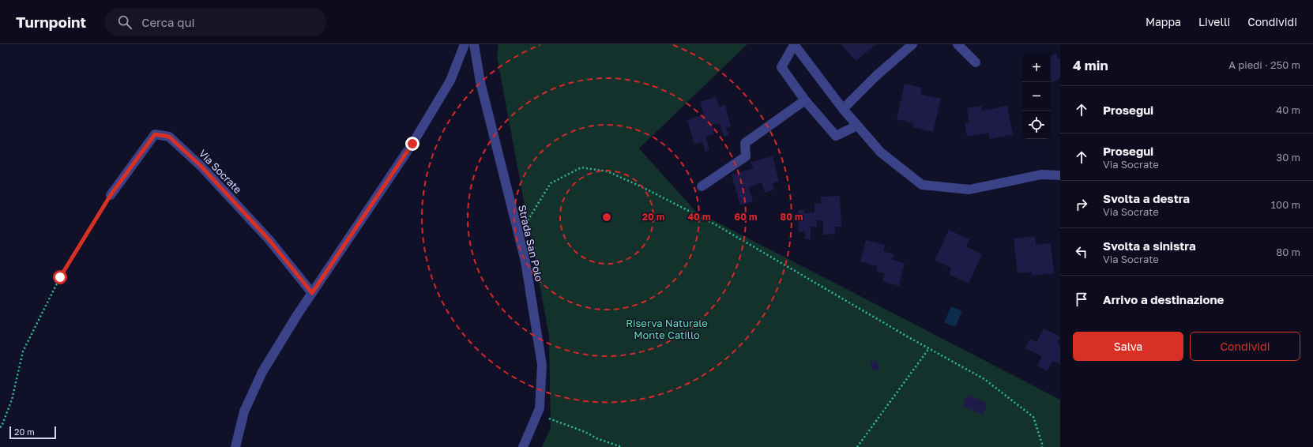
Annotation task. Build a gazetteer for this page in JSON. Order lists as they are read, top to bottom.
{
  "streets": {
    "street": ["Via Socrate", "Strada San Polo"]
  },
  "parks": ["Riserva Naturale Monte Catillo"],
  "scale_bar": "20 m",
  "page": {
    "header": "Turnpoint",
    "search": "Cerca qui",
    "nav": ["Mappa", "Livelli", "Condividi"],
    "heading": ["4 min", "A piedi · 250 m"],
    "map_buttons": ["+", "−"],
    "list": [
      ["Prosegui", "40 m"],
      ["Prosegui", "Via Socrate", "30 m"],
      ["Svolta a destra", "Via Socrate", "100 m"],
      ["Svolta a sinistra", "Via Socrate", "80 m"],
      "Arrivo a destinazione"
    ],
    "buttons": ["Salva", "Condividi"],
    "scale": "20 m"
  },
  "rings": [
    "20 m",
    "40 m",
    "60 m",
    "80 m"
  ]
}
